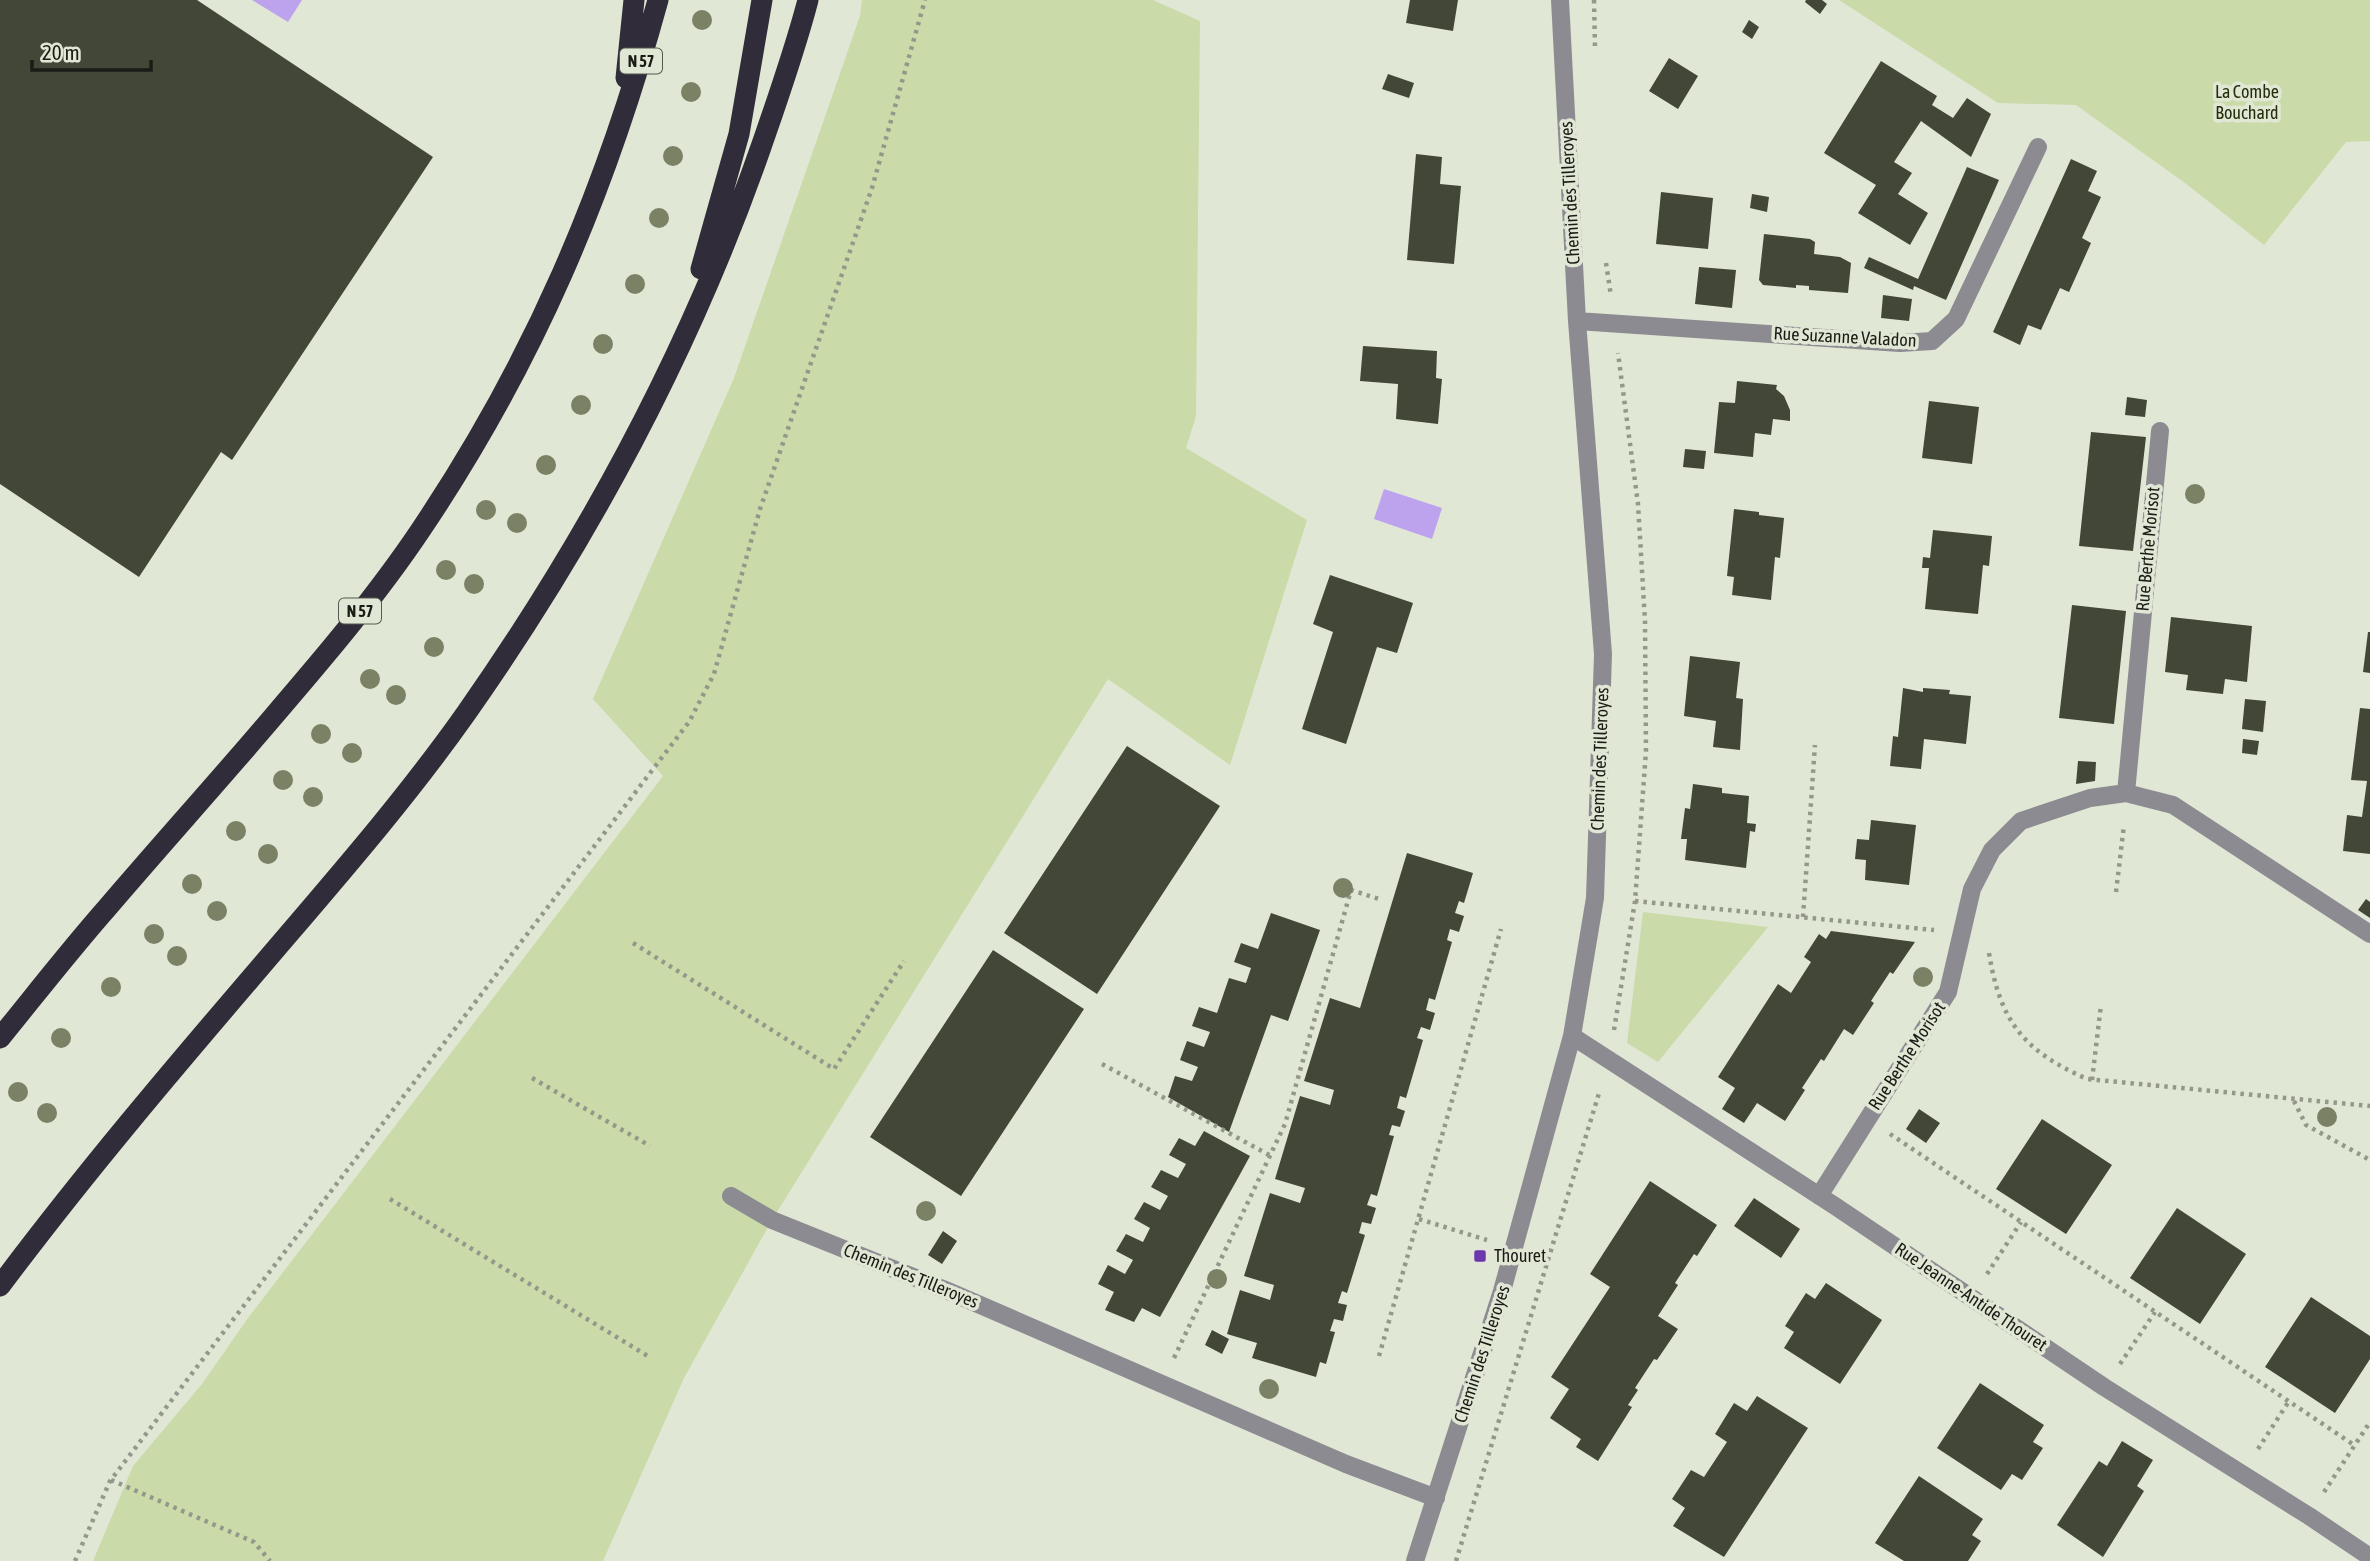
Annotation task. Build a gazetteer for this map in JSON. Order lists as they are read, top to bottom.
{
  "streets": {
    "highway": ["N 57"],
    "street": [
      "Chemin des Tilleroyes",
      "Rue Suzanne Valadon",
      "Rue Berthe Morisot",
      "Rue Jeanne-Antide Thouret"
    ]
  },
  "crossings": [
    ["Chemin des Tilleroyes", "Rue Suzanne Valadon"],
    ["Chemin des Tilleroyes", "Rue Jeanne-Antide Thouret"],
    ["Rue Berthe Morisot", "Rue Jeanne-Antide Thouret"]
  ],
  "parks": ["La Combe Bouchard"],
  "places": {
    "transit": ["Thouret"]
  },
  "scale_bar": "20 m"
}
